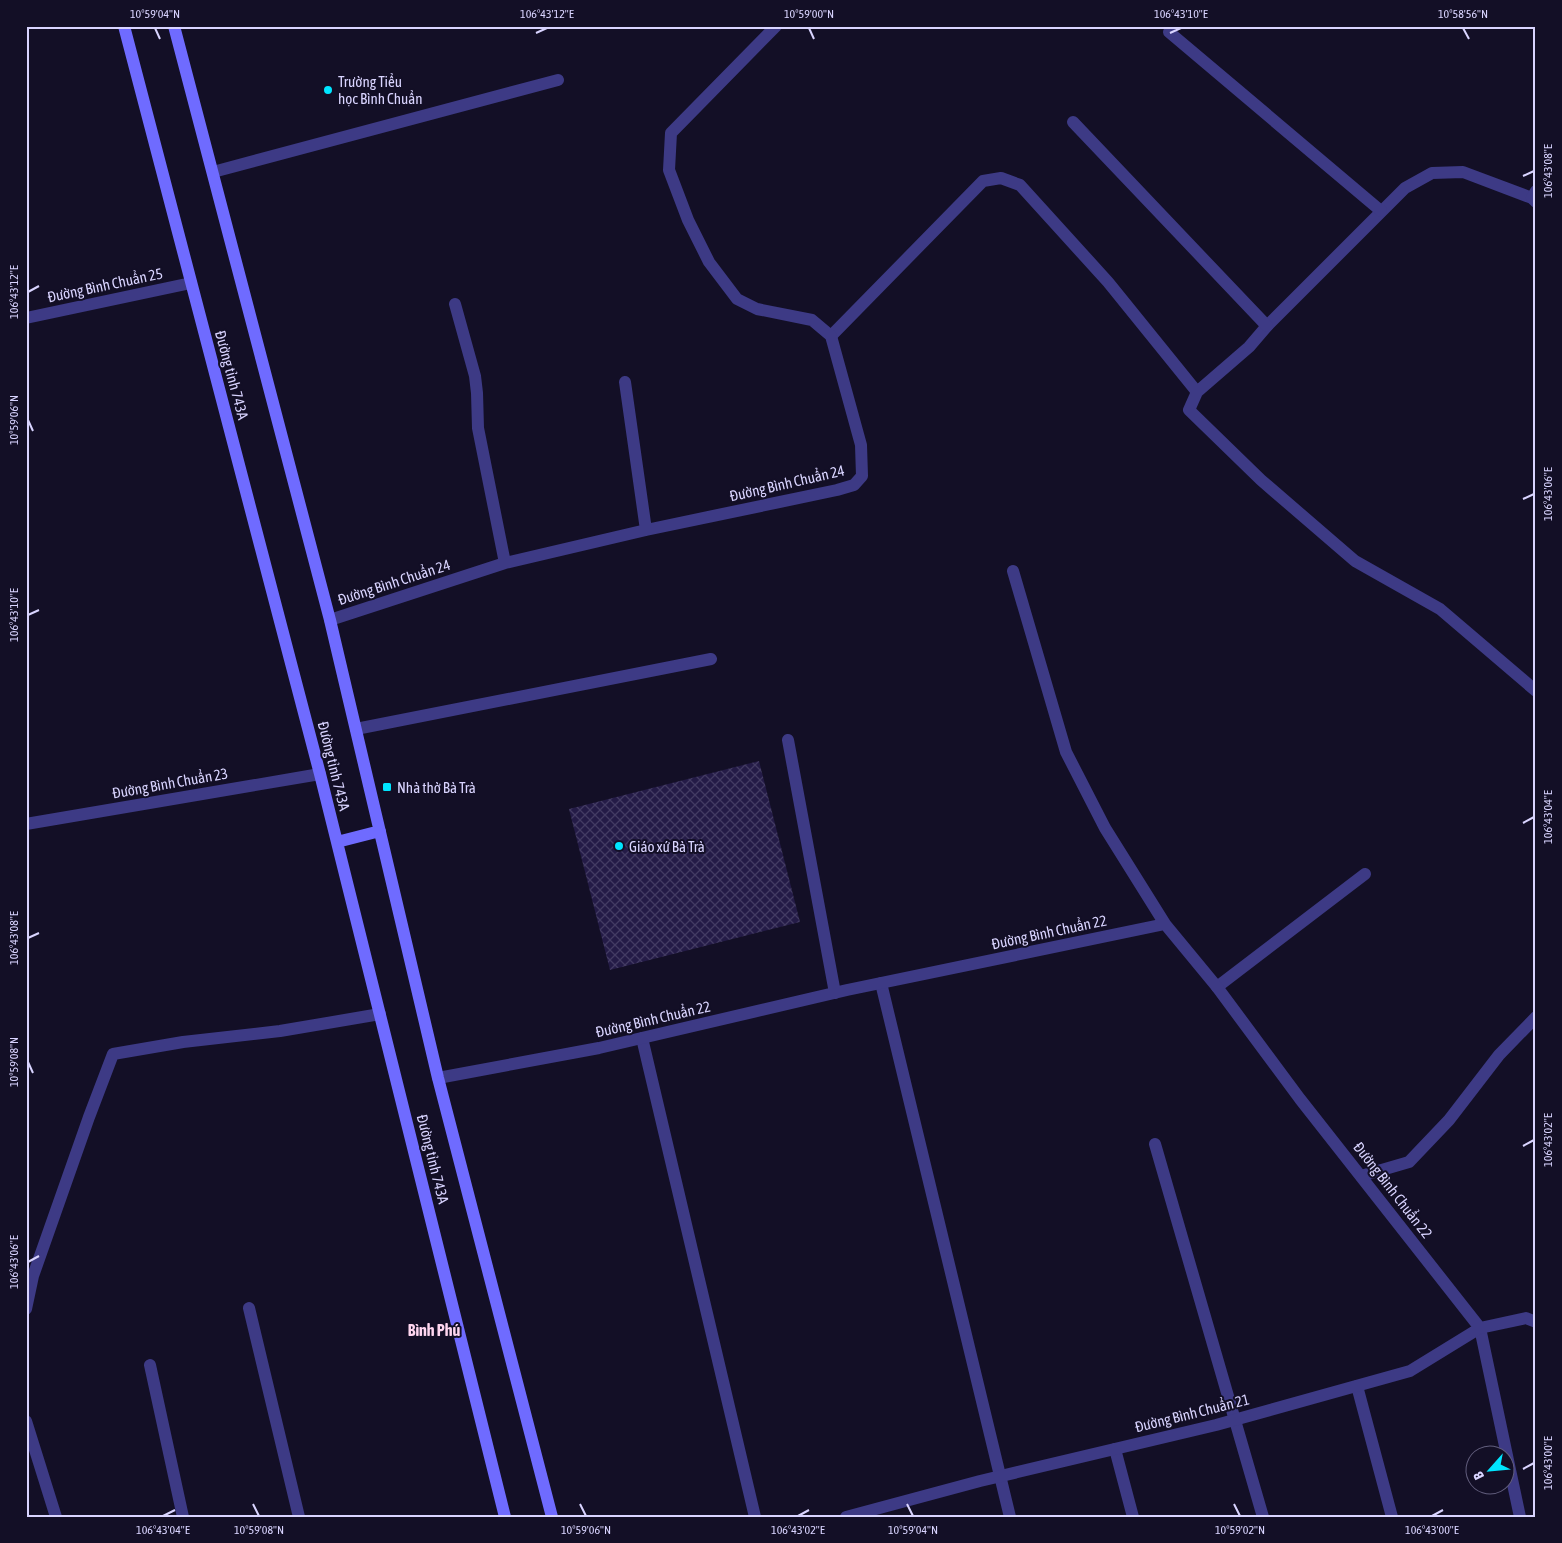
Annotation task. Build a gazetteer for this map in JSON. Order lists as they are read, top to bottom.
{
  "streets": {
    "main road": ["Đường tỉnh 743A"],
    "street": [
      "Đường Bình Chuẩn 25",
      "Đường Bình Chuẩn 24",
      "Đường Bình Chuẩn 23",
      "Đường Bình Chuẩn 22",
      "Đường Bình Chuẩn 21"
    ]
  },
  "crossings": [
    ["Đường Bình Chuẩn 25", "Đường tỉnh 743A"],
    ["Đường tỉnh 743A", "Đường Bình Chuẩn 24"],
    ["Đường tỉnh 743A", "Đường Bình Chuẩn 23"],
    ["Đường tỉnh 743A", "Đường Bình Chuẩn 22"],
    ["Đường Bình Chuẩn 22", "Đường Bình Chuẩn 21"]
  ],
  "districts": ["Bình Phú"],
  "places": {
    "other": ["Trường Tiểu học Bình Chuẩn", "Giáo xứ Bà Trà"],
    "transit": ["Nhà thờ Bà Trà"]
  },
  "north": "bottom left",
  "coordinates": [
    "10°59'04\"N",
    "106°43'12\"E",
    "10°59'00\"N",
    "106°43'10\"E",
    "10°58'56\"N",
    "106°43'08\"E",
    "10°59'06\"N",
    "106°43'06\"E",
    "106°43'04\"E",
    "10°59'08\"N",
    "106°43'02\"E",
    "106°43'00\"E",
    "10°59'02\"N"
  ]
}
